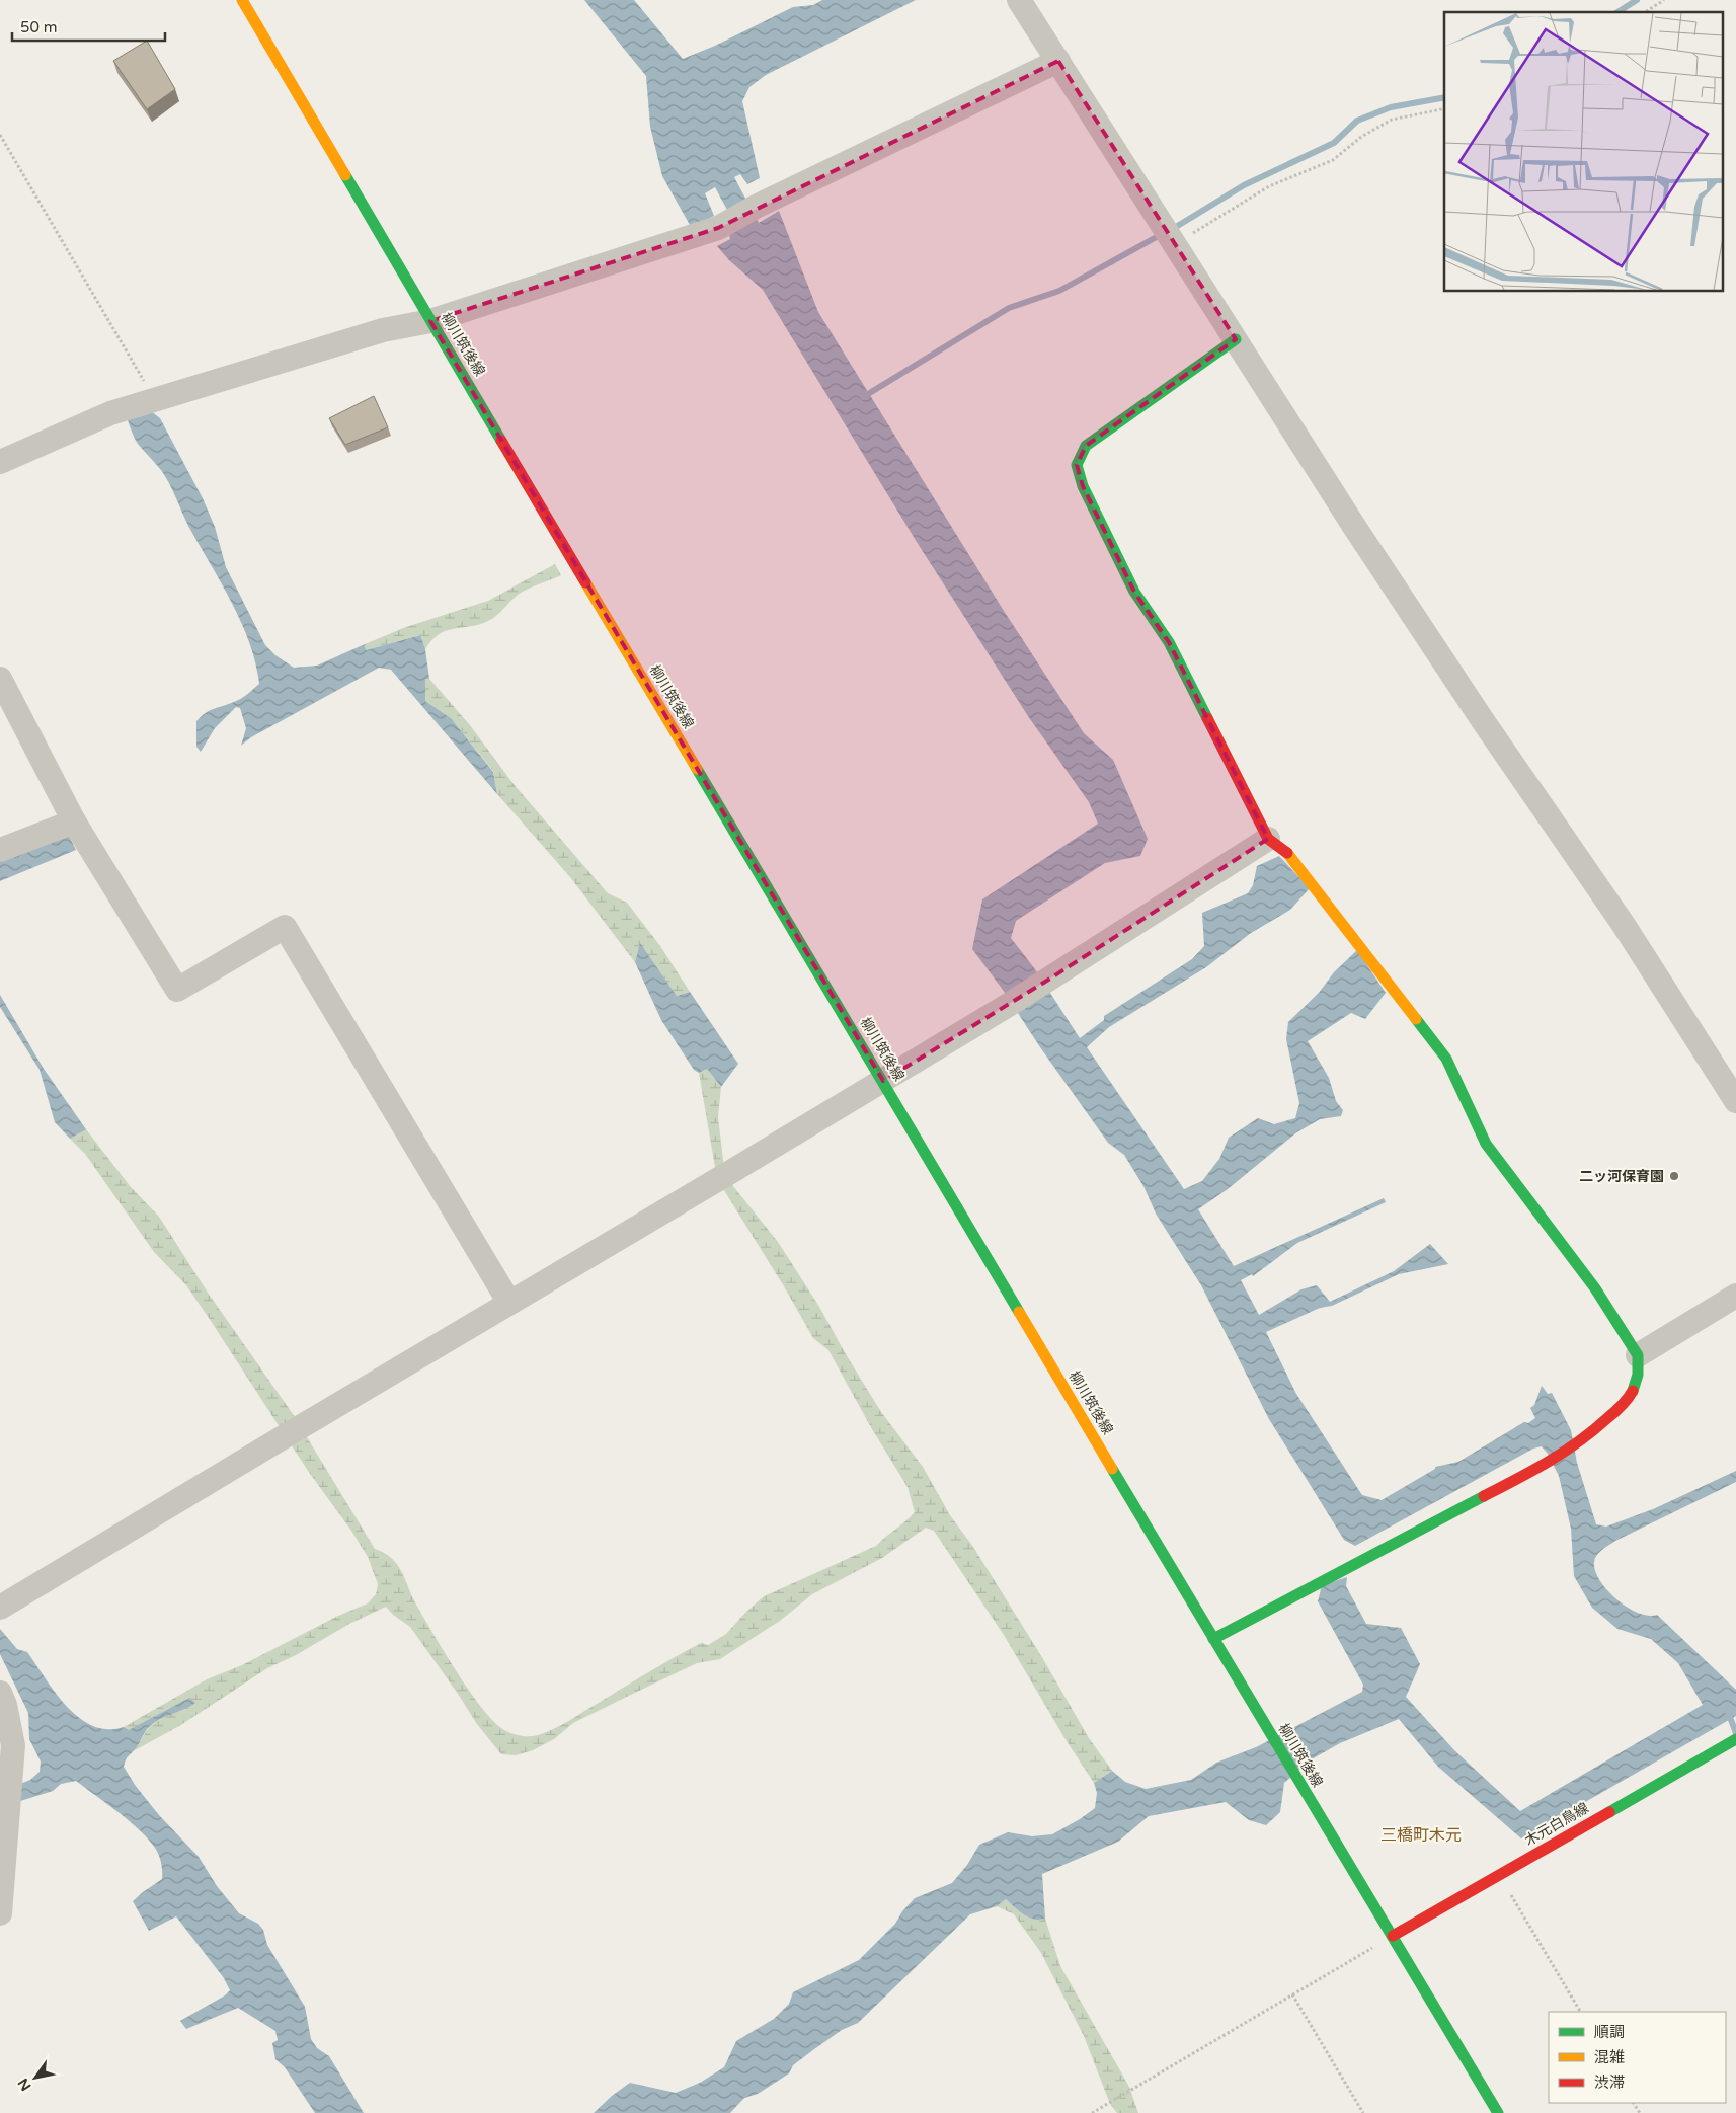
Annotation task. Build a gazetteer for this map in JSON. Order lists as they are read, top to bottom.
{
  "streets": {
    "main road": ["柳川筑後線", "木元白鳥線"]
  },
  "crossings": [
    ["柳川筑後線", "木元白鳥線"]
  ],
  "districts": ["三橋町木元"],
  "places": ["二ッ河保育園"],
  "legend": ["順調", "混雑", "渋滞"],
  "scale_bar": "50 m",
  "north": "bottom left"
}
